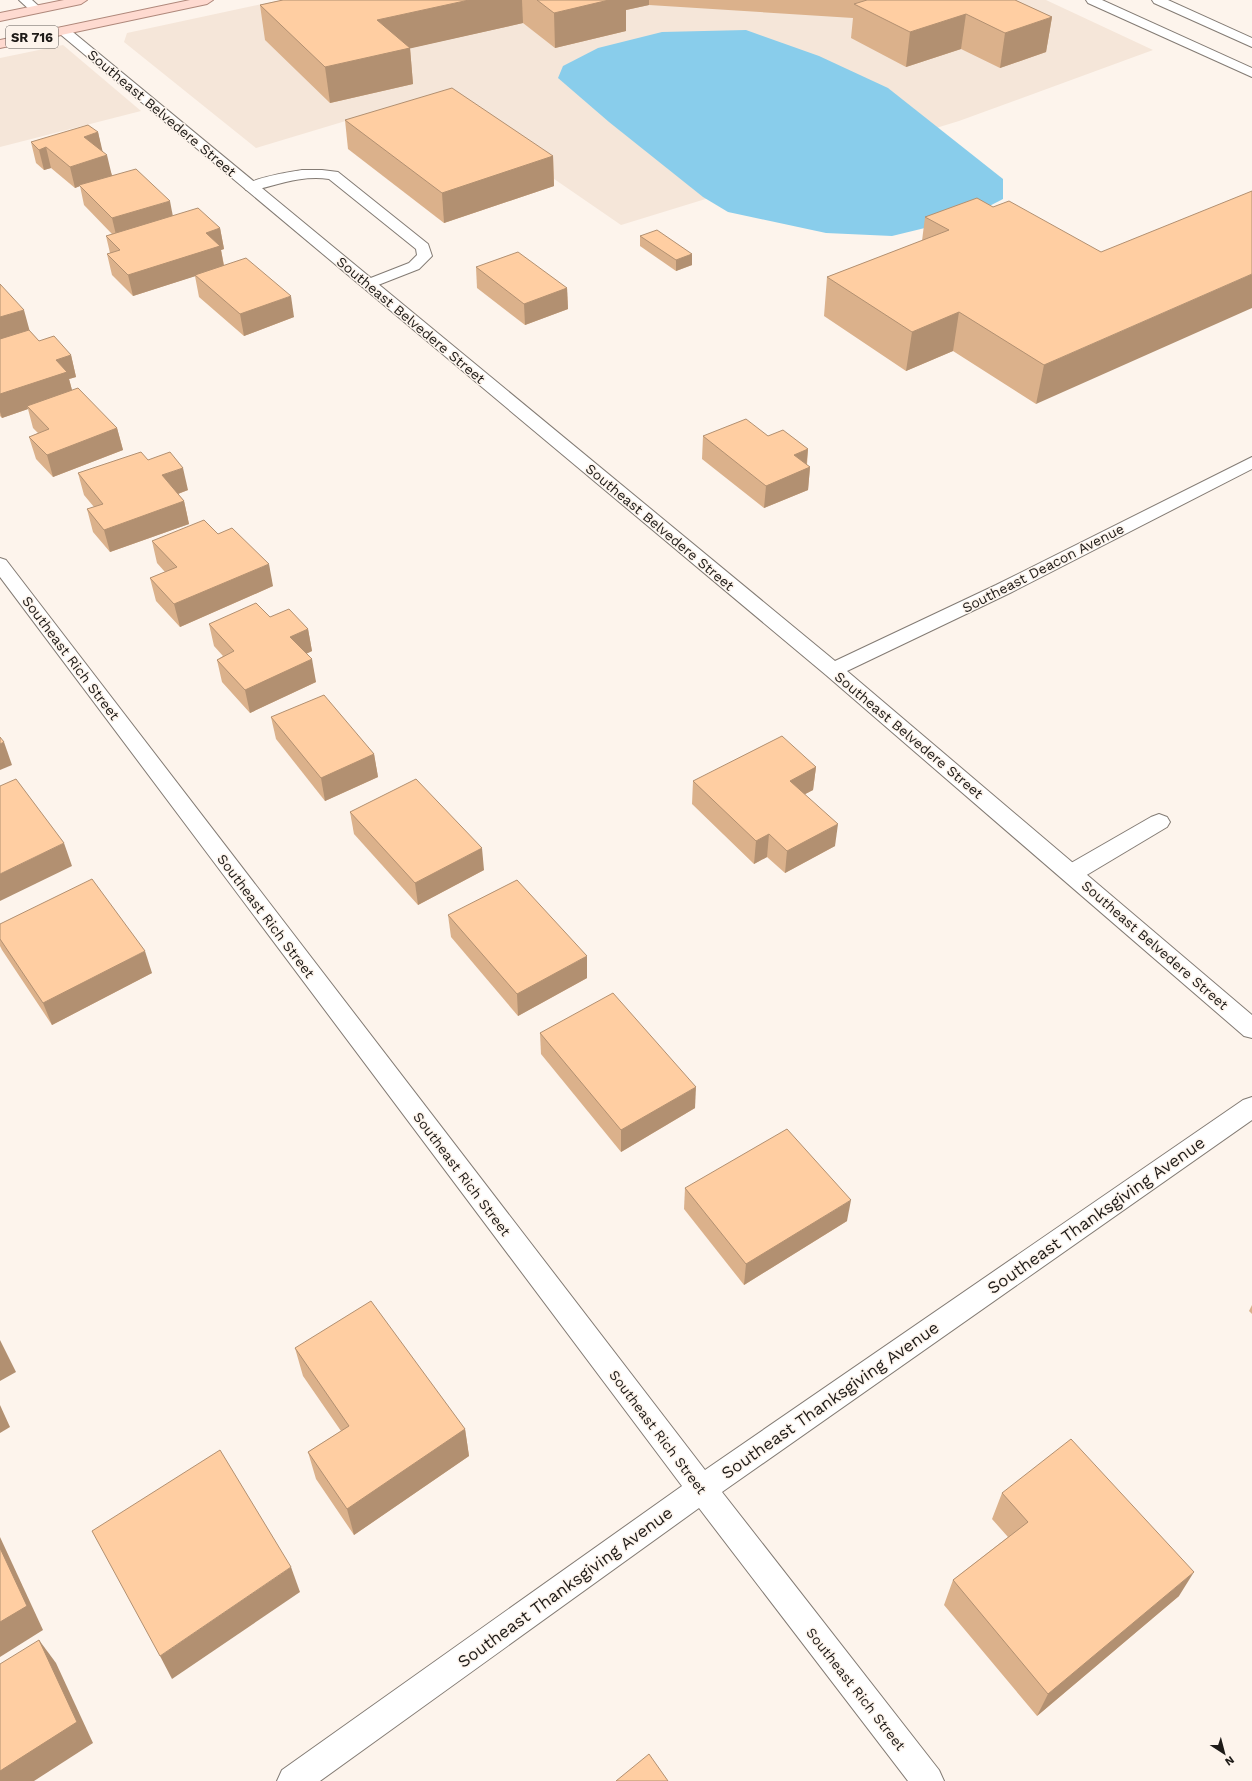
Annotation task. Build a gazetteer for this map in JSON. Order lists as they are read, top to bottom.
{
  "streets": {
    "main road": ["SR 716"],
    "street": [
      "Southeast Belvedere Street",
      "Southeast Deacon Avenue",
      "Southeast Rich Street",
      "Southeast Thanksgiving Avenue"
    ]
  },
  "crossings": [
    ["SR 716", "Southeast Belvedere Street"],
    ["Southeast Belvedere Street", "Southeast Deacon Avenue"],
    ["Southeast Rich Street", "Southeast Thanksgiving Avenue"]
  ],
  "north": "bottom right"
}
